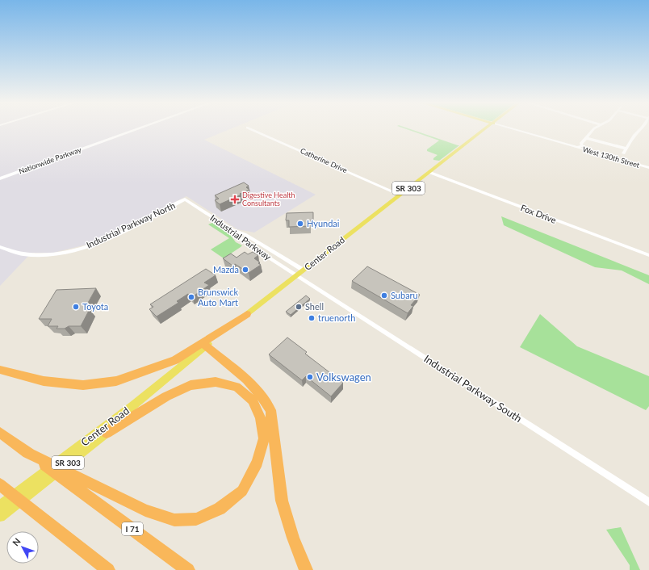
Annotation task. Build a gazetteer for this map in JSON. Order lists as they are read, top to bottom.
{
  "streets": {
    "highway": ["I 71"],
    "main road": ["SR 303", "Center Road"],
    "street": [
      "West 130th Street",
      "Nationwide Parkway",
      "Catherine Drive",
      "Fox Drive",
      "Industrial Parkway North",
      "Industrial Parkway",
      "Industrial Parkway South"
    ]
  },
  "crossings": [
    ["Catherine Drive", "Center Road"],
    ["Fox Drive", "Center Road"],
    ["Industrial Parkway North", "Industrial Parkway"],
    ["Industrial Parkway", "Center Road"],
    ["Industrial Parkway", "Industrial Parkway South"],
    ["Center Road", "Industrial Parkway South"]
  ],
  "places": {
    "health": ["Digestive Health Consultants"],
    "other": [
      "Hyundai",
      "Mazda",
      "Subaru",
      "Brunswick Auto Mart",
      "Toyota",
      "Shell",
      "truenorth",
      "Volkswagen"
    ]
  },
  "north": "top left"
}
